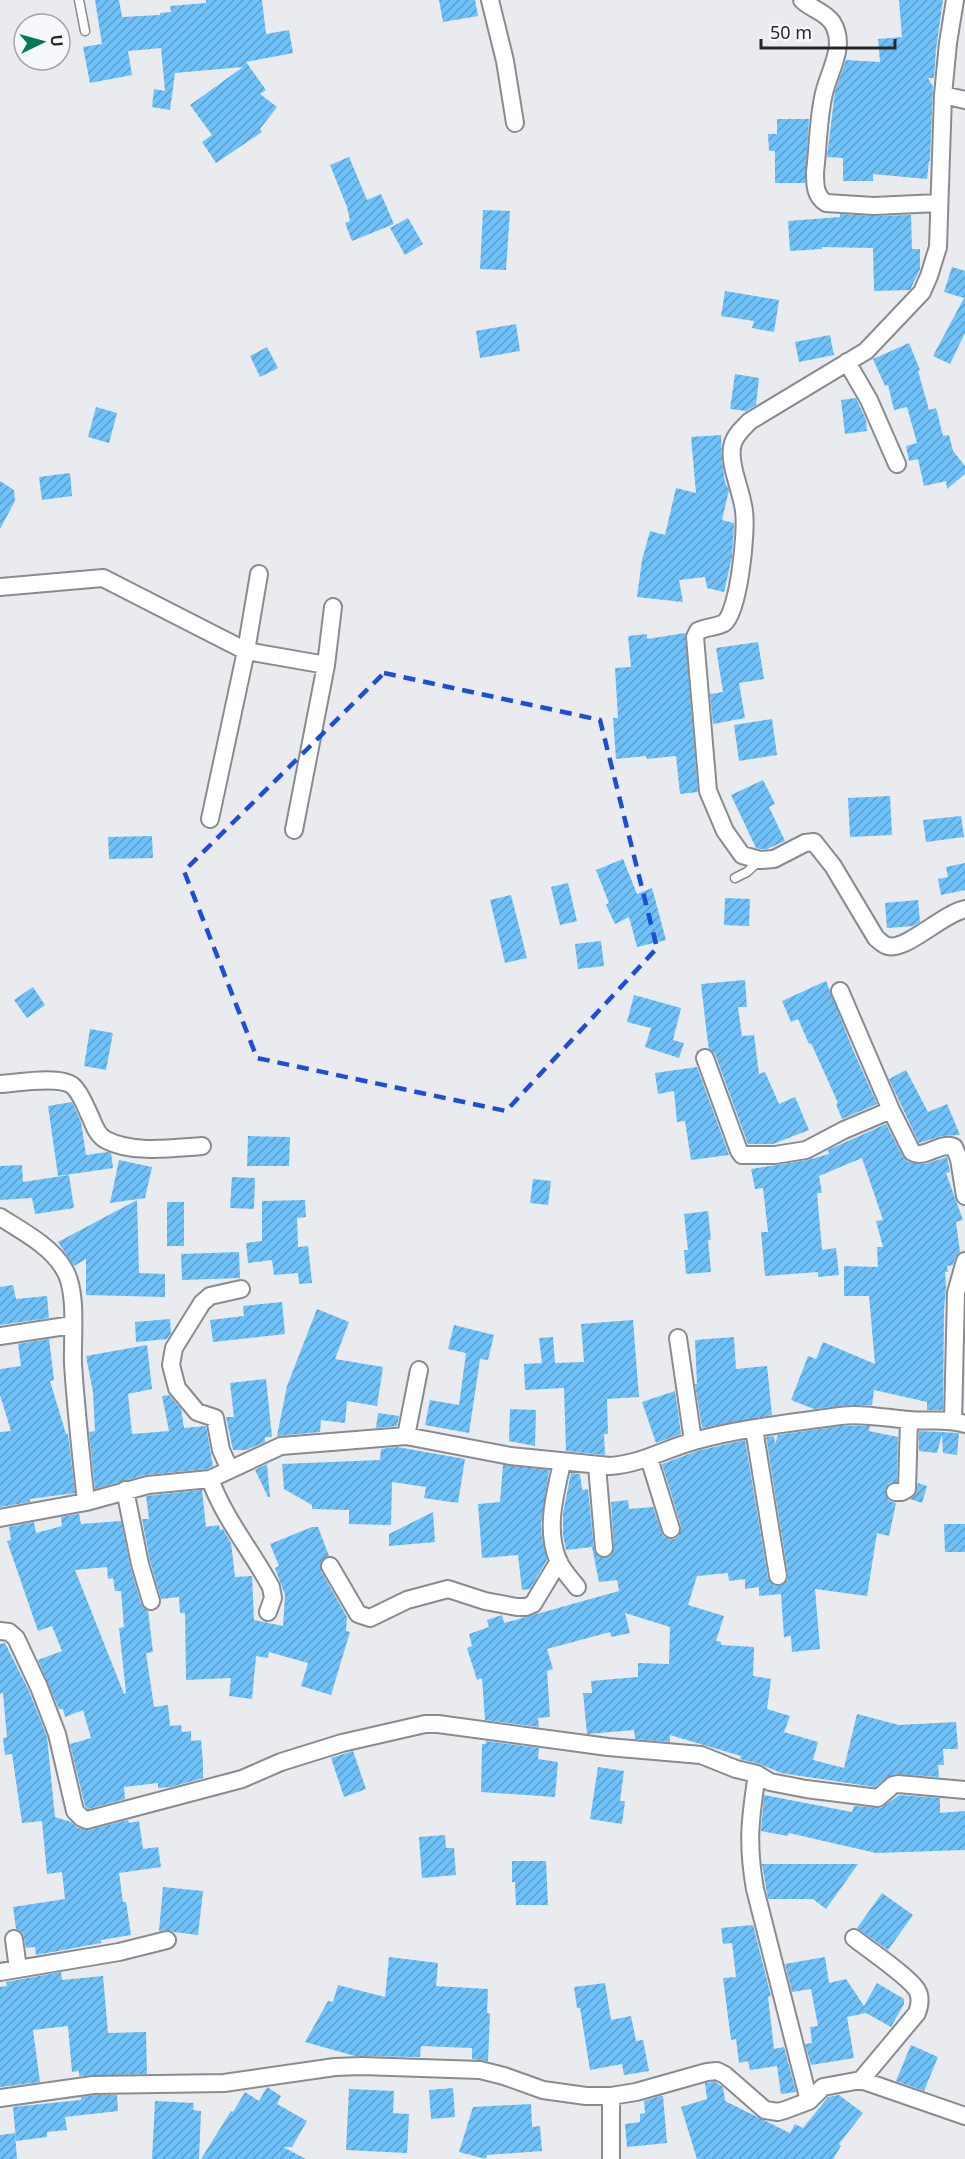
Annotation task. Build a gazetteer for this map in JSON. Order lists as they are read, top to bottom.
{
  "scale_bar": "50 m",
  "north": "right"
}
